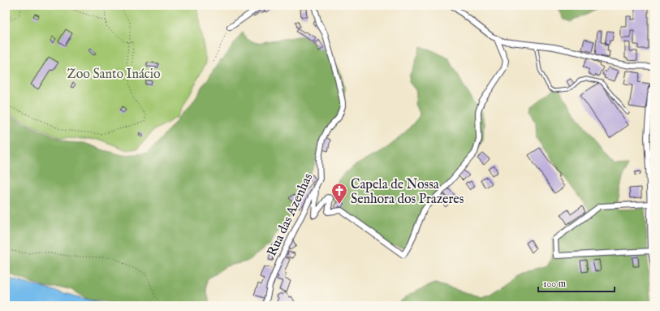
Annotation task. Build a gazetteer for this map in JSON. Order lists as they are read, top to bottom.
{
  "streets": {
    "street": ["Rua das Azenhas"]
  },
  "parks": ["Zoo Santo Inácio"],
  "places": {
    "church": ["Capela de Nossa Senhora dos Prazeres"]
  },
  "scale_bar": "100 m"
}
